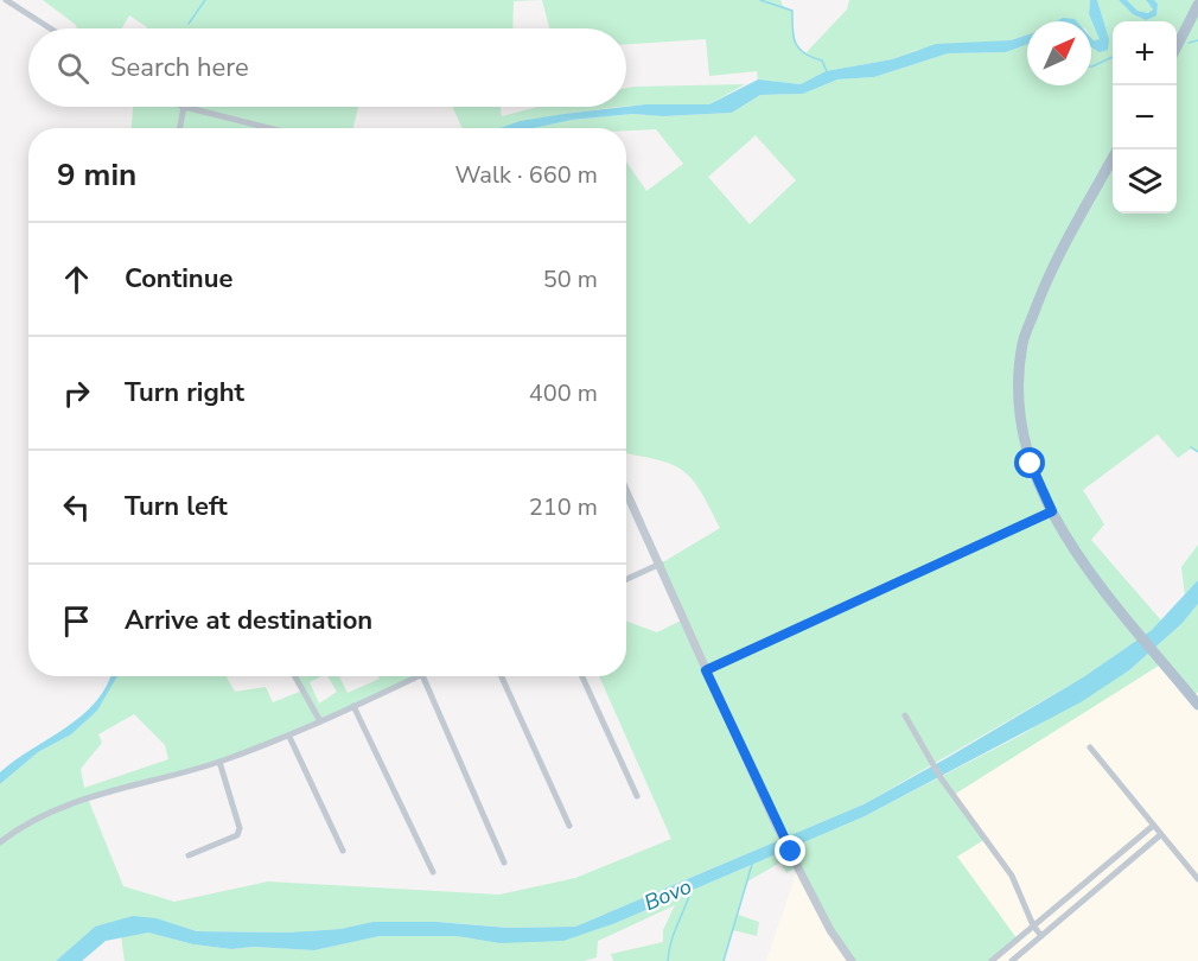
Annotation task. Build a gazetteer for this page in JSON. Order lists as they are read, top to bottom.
{
  "water": ["Bovo"],
  "north": "top right",
  "page": {
    "map_buttons": ["+", "−"],
    "search": "Search here",
    "heading": ["9 min", "Walk · 660 m"],
    "list": [
      ["Continue", "50 m"],
      ["Turn right", "400 m"],
      ["Turn left", "210 m"],
      "Arrive at destination"
    ]
  }
}
